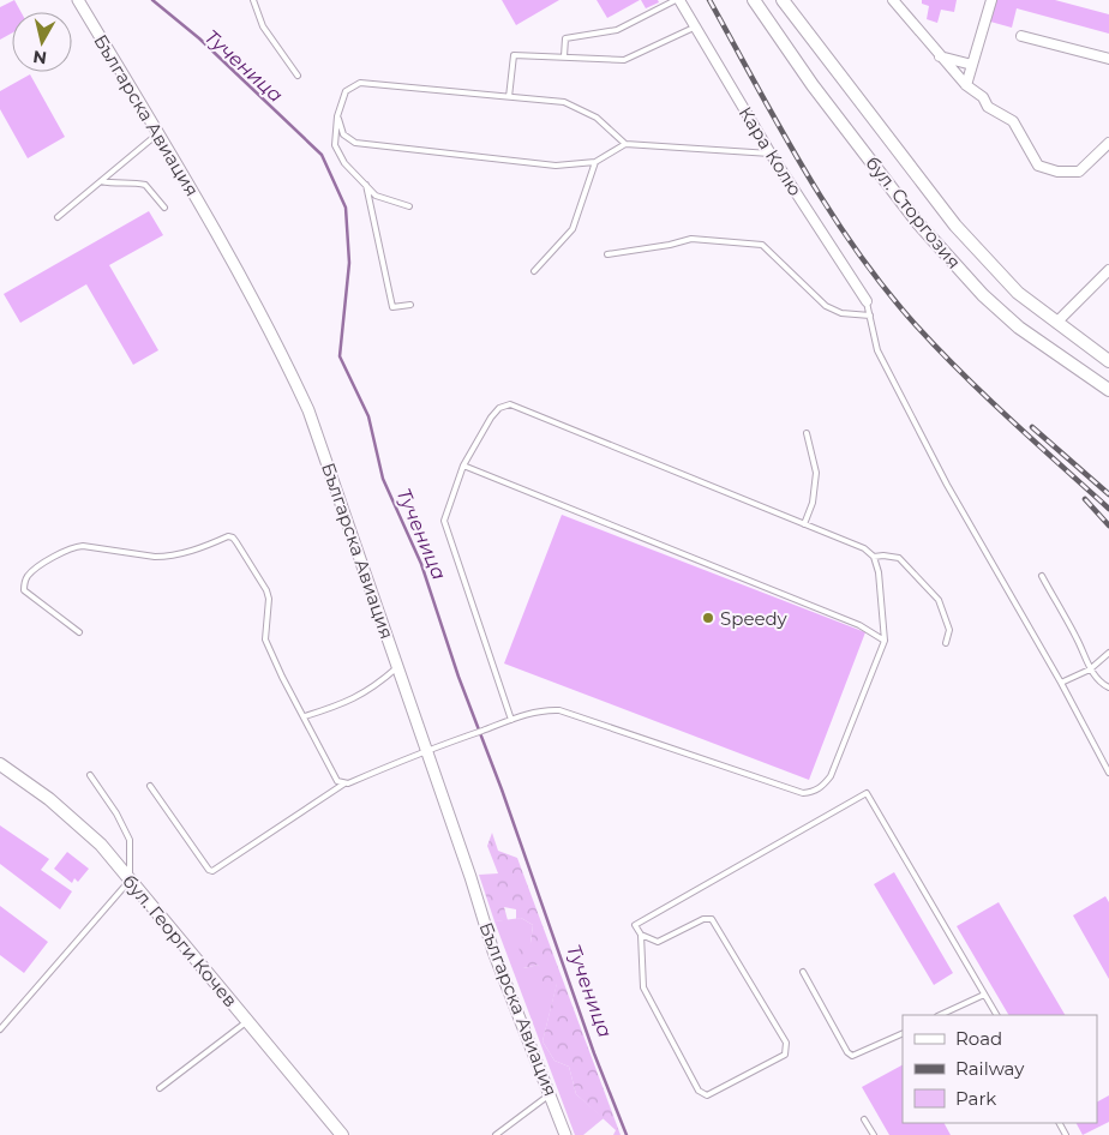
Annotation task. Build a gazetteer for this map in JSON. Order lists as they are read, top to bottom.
{
  "streets": {
    "main road": ["бул. Сторгозия", "бул. Георги Кочев"],
    "street": ["Българска Авиация", "Кара Колю"]
  },
  "water": ["Тученица"],
  "places": ["Speedy"],
  "legend": ["Road", "Railway", "Park"],
  "north": "bottom"
}
